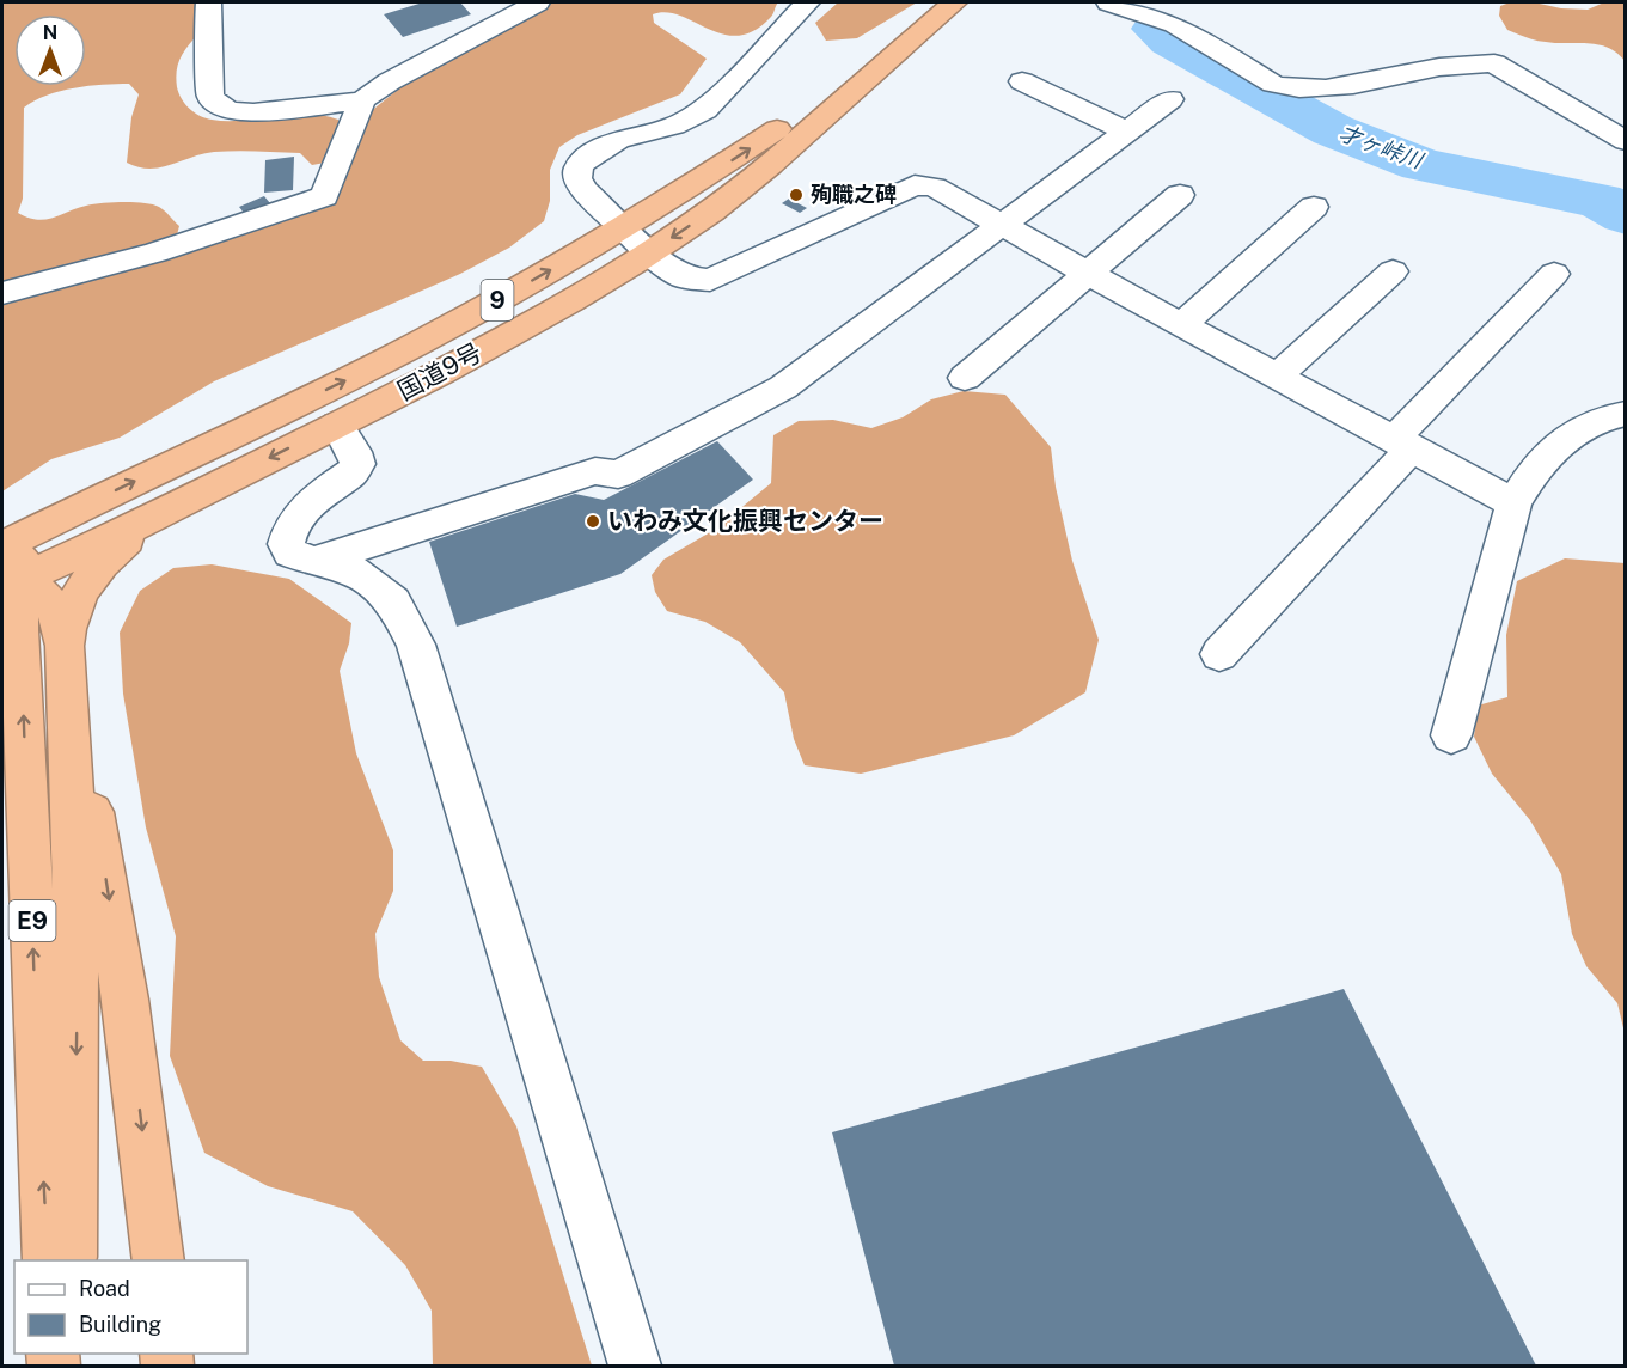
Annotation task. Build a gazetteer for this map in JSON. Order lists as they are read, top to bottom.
{
  "streets": {
    "highway": ["9", "国道9号", "E9"]
  },
  "crossings": [
    ["国道9号", "E9"]
  ],
  "water": ["才ヶ峠川"],
  "places": ["殉職之碑", "いわみ文化振興センター"],
  "legend": ["Road", "Building"],
  "north": "top"
}
